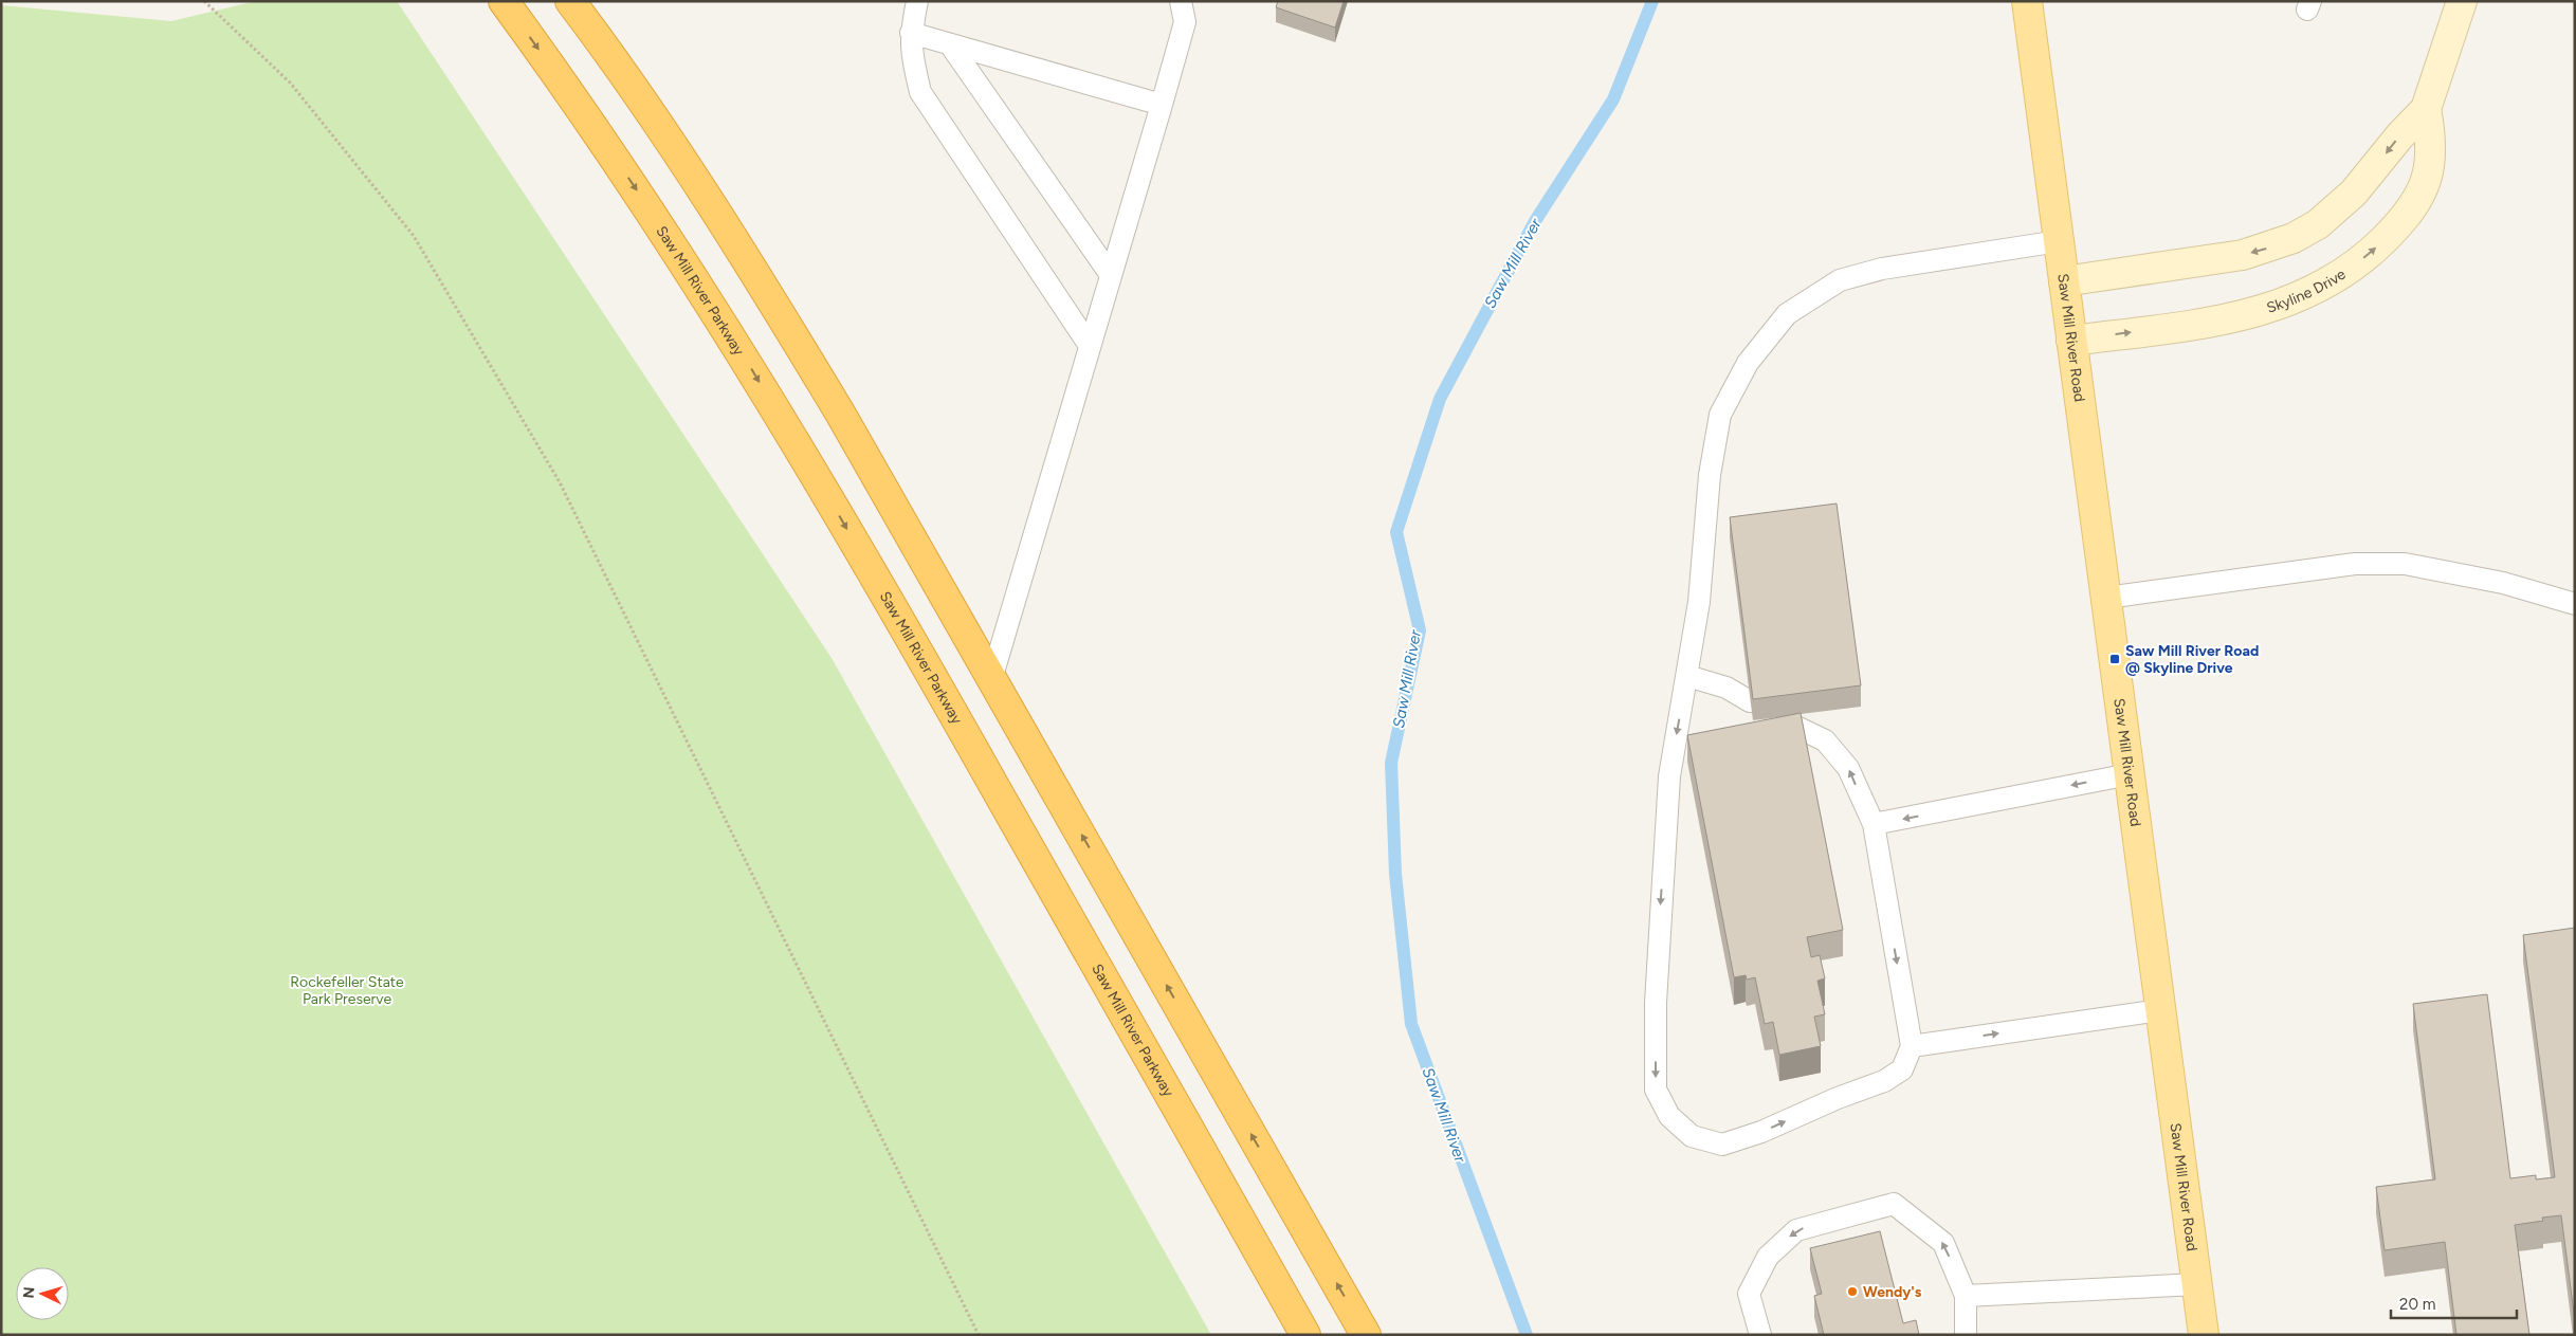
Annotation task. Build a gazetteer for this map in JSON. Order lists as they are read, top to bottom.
{
  "streets": {
    "highway": ["Saw Mill River Parkway"],
    "main road": ["Saw Mill River Road"],
    "street": ["Skyline Drive"]
  },
  "crossings": [
    ["Skyline Drive", "Saw Mill River Road"]
  ],
  "water": ["Saw Mill River"],
  "parks": ["Rockefeller State Park Preserve"],
  "places": {
    "transit": ["Saw Mill River Road @ Skyline Drive"],
    "other": ["Wendy's"]
  },
  "scale_bar": "20 m",
  "north": "left"
}
